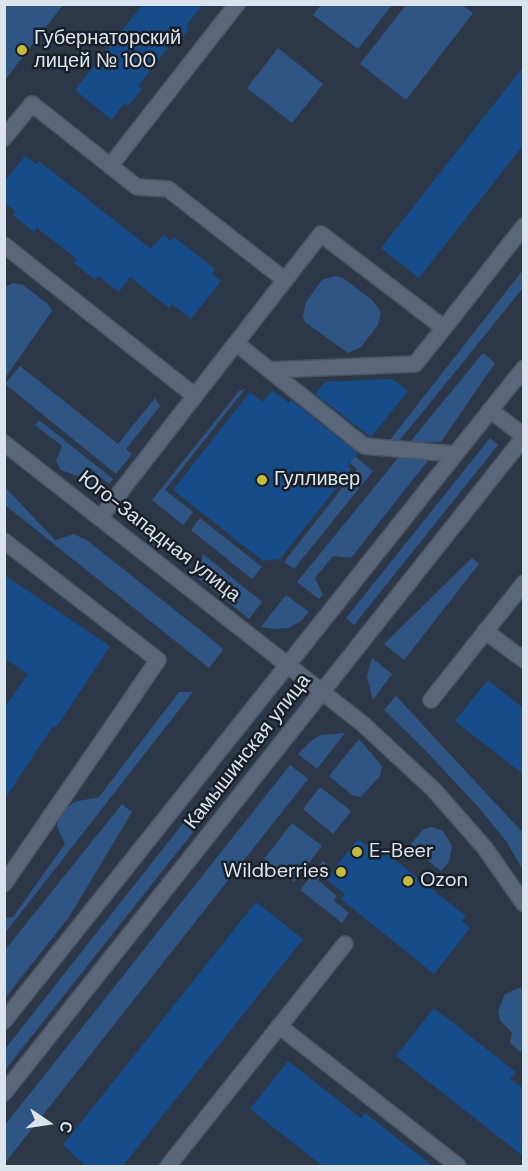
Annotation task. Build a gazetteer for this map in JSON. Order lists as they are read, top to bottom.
{
  "streets": {
    "street": ["Юго-Западная улица", "Камышинская улица"]
  },
  "crossings": [
    ["Юго-Западная улица", "Камышинская улица"]
  ],
  "places": [
    "Губернаторский лицей № 100",
    "Гулливер",
    "E-Beer",
    "Wildberries",
    "Ozon"
  ],
  "north": "right"
}
